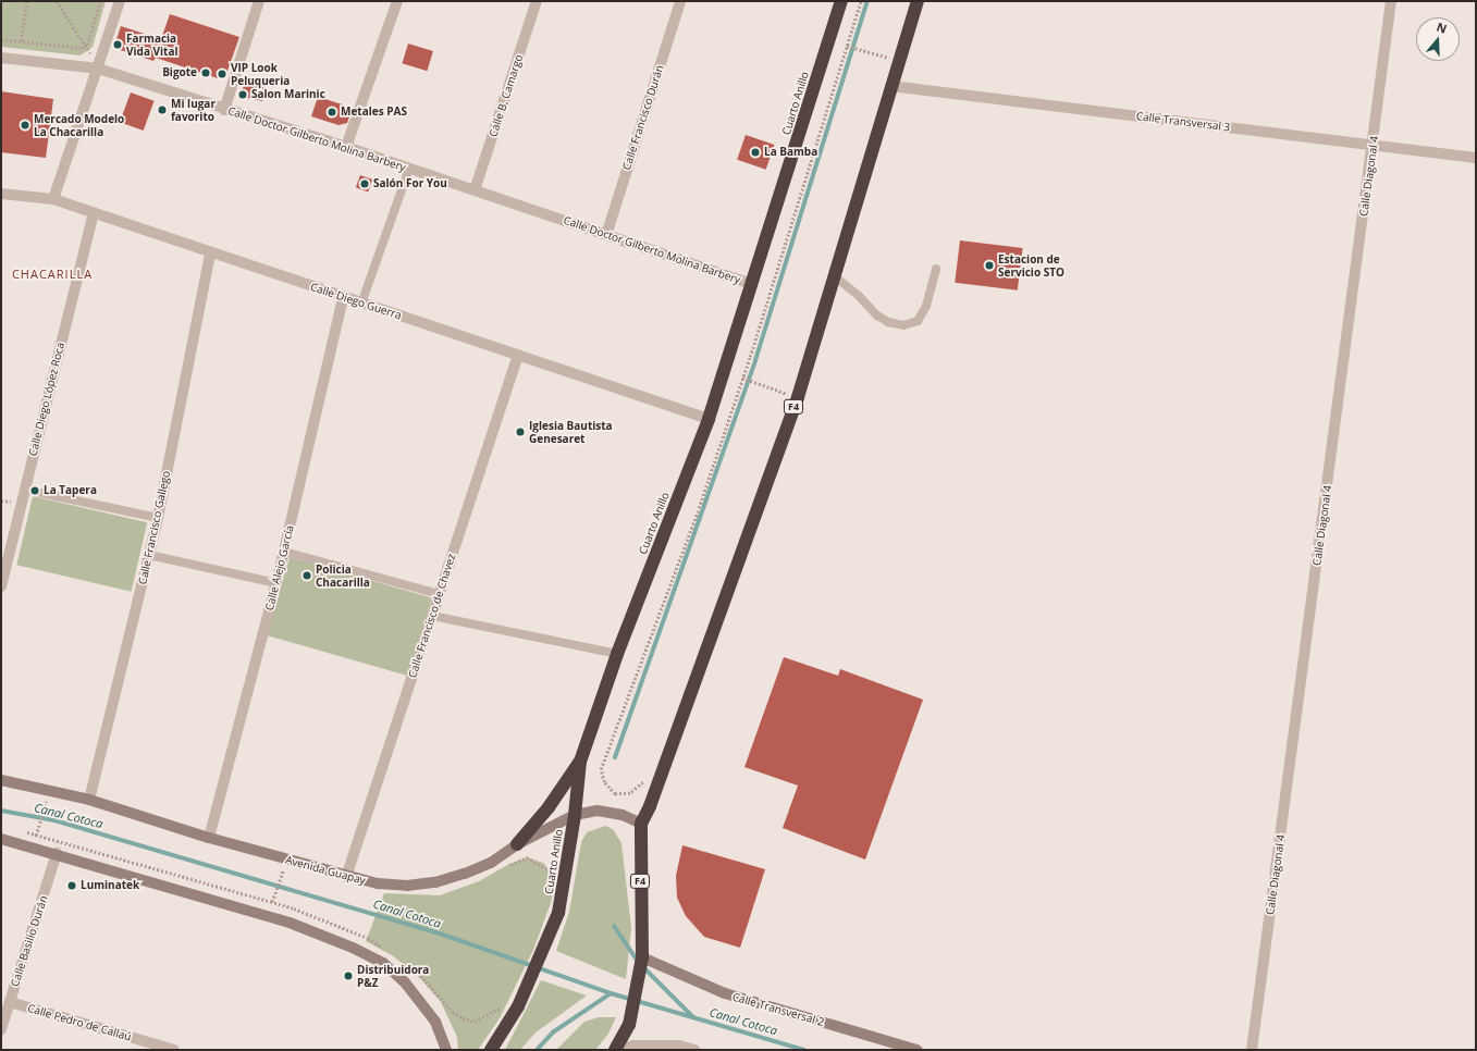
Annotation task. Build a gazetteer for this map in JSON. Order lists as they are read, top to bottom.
{
  "streets": {
    "highway": ["Cuarto Anillo", "F4"],
    "main road": ["Avenida Guapay", "Calle Transversal 2"],
    "street": [
      "Calle B. Camargo",
      "Calle Francisco Durán",
      "Calle Transversal 3",
      "Calle Doctor Gilberto Molina Barbery",
      "Calle Diagonal 4",
      "Calle Diego Guerra",
      "Calle Diego López Roca",
      "Calle Francisco Gallego",
      "Calle Alejo García",
      "Calle Francisco de Chavez",
      "Calle Basilio Durán",
      "Calle Pedro de Callaú"
    ]
  },
  "crossings": [
    ["Calle B. Camargo", "Calle Doctor Gilberto Molina Barbery"],
    ["Cuarto Anillo", "Calle Doctor Gilberto Molina Barbery"],
    ["Cuarto Anillo", "Calle Diego Guerra"],
    ["Cuarto Anillo", "Avenida Guapay"],
    ["Calle Francisco Durán", "Calle Doctor Gilberto Molina Barbery"],
    ["Calle Transversal 3", "Calle Diagonal 4"],
    ["Calle Transversal 3", "F4"],
    ["Calle Diego Guerra", "Calle Diego López Roca"],
    ["Calle Diego Guerra", "Calle Francisco Gallego"],
    ["Calle Diego Guerra", "Calle Alejo García"],
    ["Calle Diego Guerra", "Calle Francisco de Chavez"],
    ["F4", "Avenida Guapay"],
    ["F4", "Calle Transversal 2"],
    ["Calle Francisco Gallego", "Avenida Guapay"],
    ["Calle Alejo García", "Avenida Guapay"],
    ["Calle Francisco de Chavez", "Avenida Guapay"],
    ["Calle Basilio Durán", "Calle Pedro de Callaú"]
  ],
  "districts": ["CHACARILLA"],
  "water": ["Canal Cotoca"],
  "places": [
    "Farmacia Vida Vital",
    "Bigote",
    "VIP Look Peluqueria",
    "Salon Marinic",
    "Mi lugar favorito",
    "Metales PAS",
    "Mercado Modelo La Chacarilla",
    "La Bamba",
    "Salón For You",
    "Estacion de Servicio STO",
    "Iglesia Bautista Genesaret",
    "La Tapera",
    "Policia Chacarilla",
    "Luminatek",
    "Distribuidora P&Z"
  ],
  "north": "top"
}
